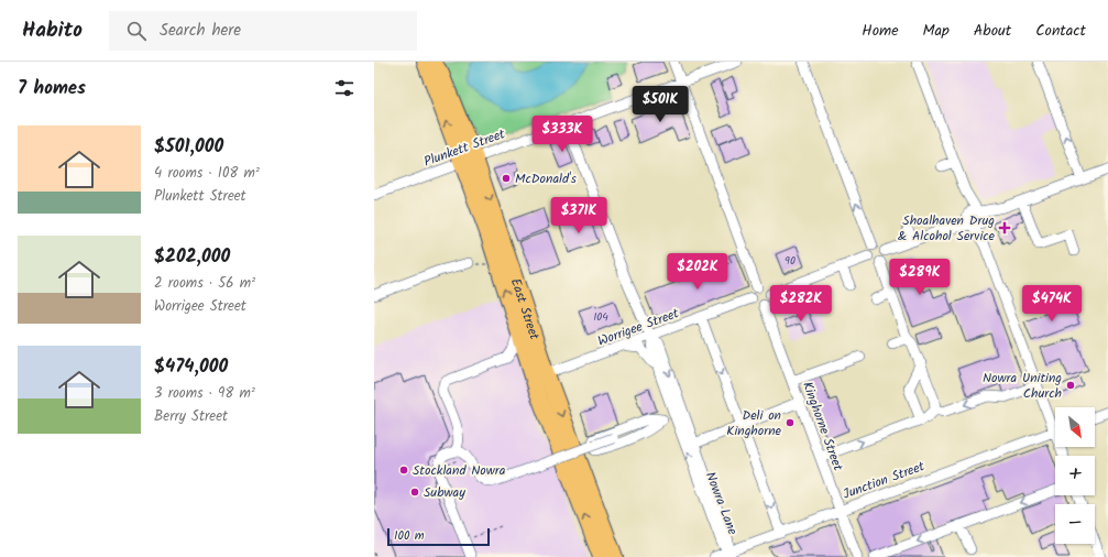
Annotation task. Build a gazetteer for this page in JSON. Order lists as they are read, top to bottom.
{
  "streets": {
    "highway": ["East Street"],
    "street": [
      "Plunkett Street",
      "Worrigee Street",
      "Kinghorne Street",
      "Junction Street",
      "Nowra Lane"
    ]
  },
  "crossings": [
    ["Plunkett Street", "East Street"],
    ["East Street", "Worrigee Street"],
    ["Worrigee Street", "Kinghorne Street"],
    ["Worrigee Street", "Nowra Lane"],
    ["Kinghorne Street", "Junction Street"],
    ["Junction Street", "Nowra Lane"]
  ],
  "places": {
    "other": [
      "McDonald's",
      "Nowra Uniting Church",
      "Deli on Kinghorne",
      "Stockland Nowra",
      "Subway"
    ],
    "health": ["Shoalhaven Drug & Alcohol Service"]
  },
  "house_numbers": ["90", "104"],
  "scale_bar": "100 m",
  "north": "bottom right",
  "page": {
    "header": "Habito",
    "search": "Search here",
    "nav": [
      "Home",
      "Map",
      "About",
      "Contact"
    ],
    "heading": "7 homes",
    "price": [
      "$501K",
      "$333K",
      "$371K",
      "$202K",
      "$289K",
      "$282K",
      "$474K"
    ],
    "list": [
      {
        "name": "$501,000",
        "note": "4 rooms · 108 m² · Plunkett Street"
      },
      {
        "name": "$202,000",
        "note": "2 rooms · 56 m² · Worrigee Street"
      },
      {
        "name": "$474,000",
        "note": "3 rooms · 98 m² · Berry Street"
      }
    ],
    "map_buttons": ["+", "−"],
    "scale": "100 m"
  }
}
